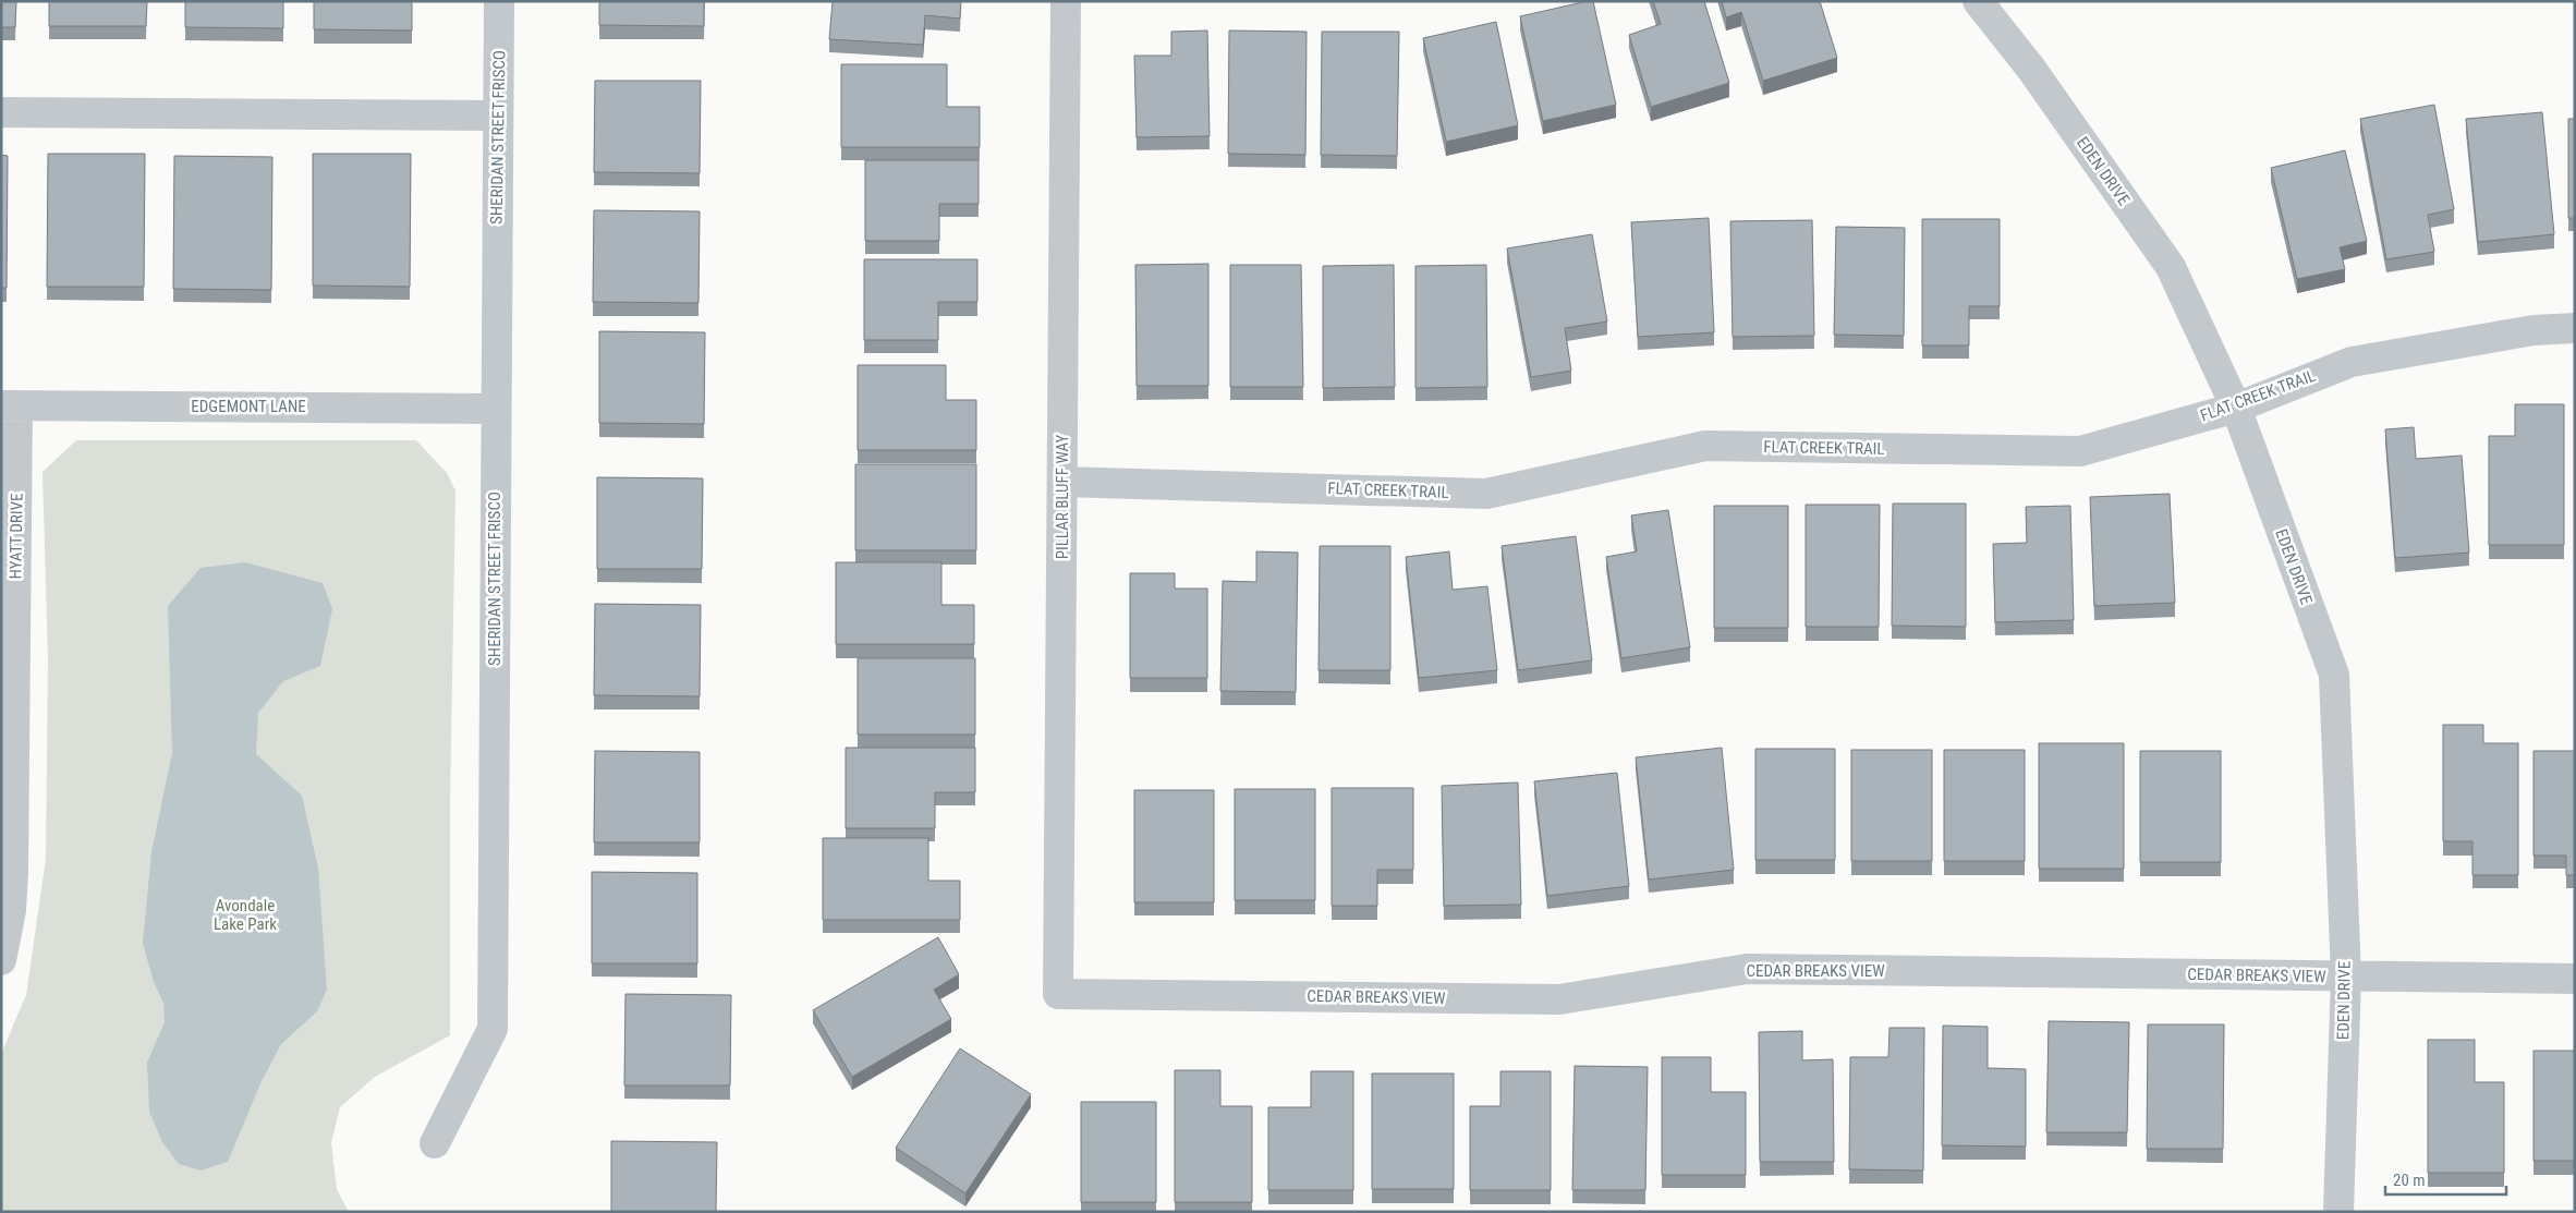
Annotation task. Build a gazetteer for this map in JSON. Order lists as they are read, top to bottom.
{
  "streets": {
    "street": [
      "SHERIDAN STREET FRISCO",
      "EDEN DRIVE",
      "FLAT CREEK TRAIL",
      "EDGEMONT LANE",
      "PILLAR BLUFF WAY",
      "HYATT DRIVE",
      "CEDAR BREAKS VIEW"
    ]
  },
  "crossings": [
    ["SHERIDAN STREET FRISCO", "EDGEMONT LANE"],
    ["EDEN DRIVE", "FLAT CREEK TRAIL"],
    ["EDEN DRIVE", "CEDAR BREAKS VIEW"],
    ["FLAT CREEK TRAIL", "PILLAR BLUFF WAY"],
    ["EDGEMONT LANE", "HYATT DRIVE"],
    ["PILLAR BLUFF WAY", "CEDAR BREAKS VIEW"]
  ],
  "parks": ["Avondale Lake Park"],
  "scale_bar": "20 m"
}
